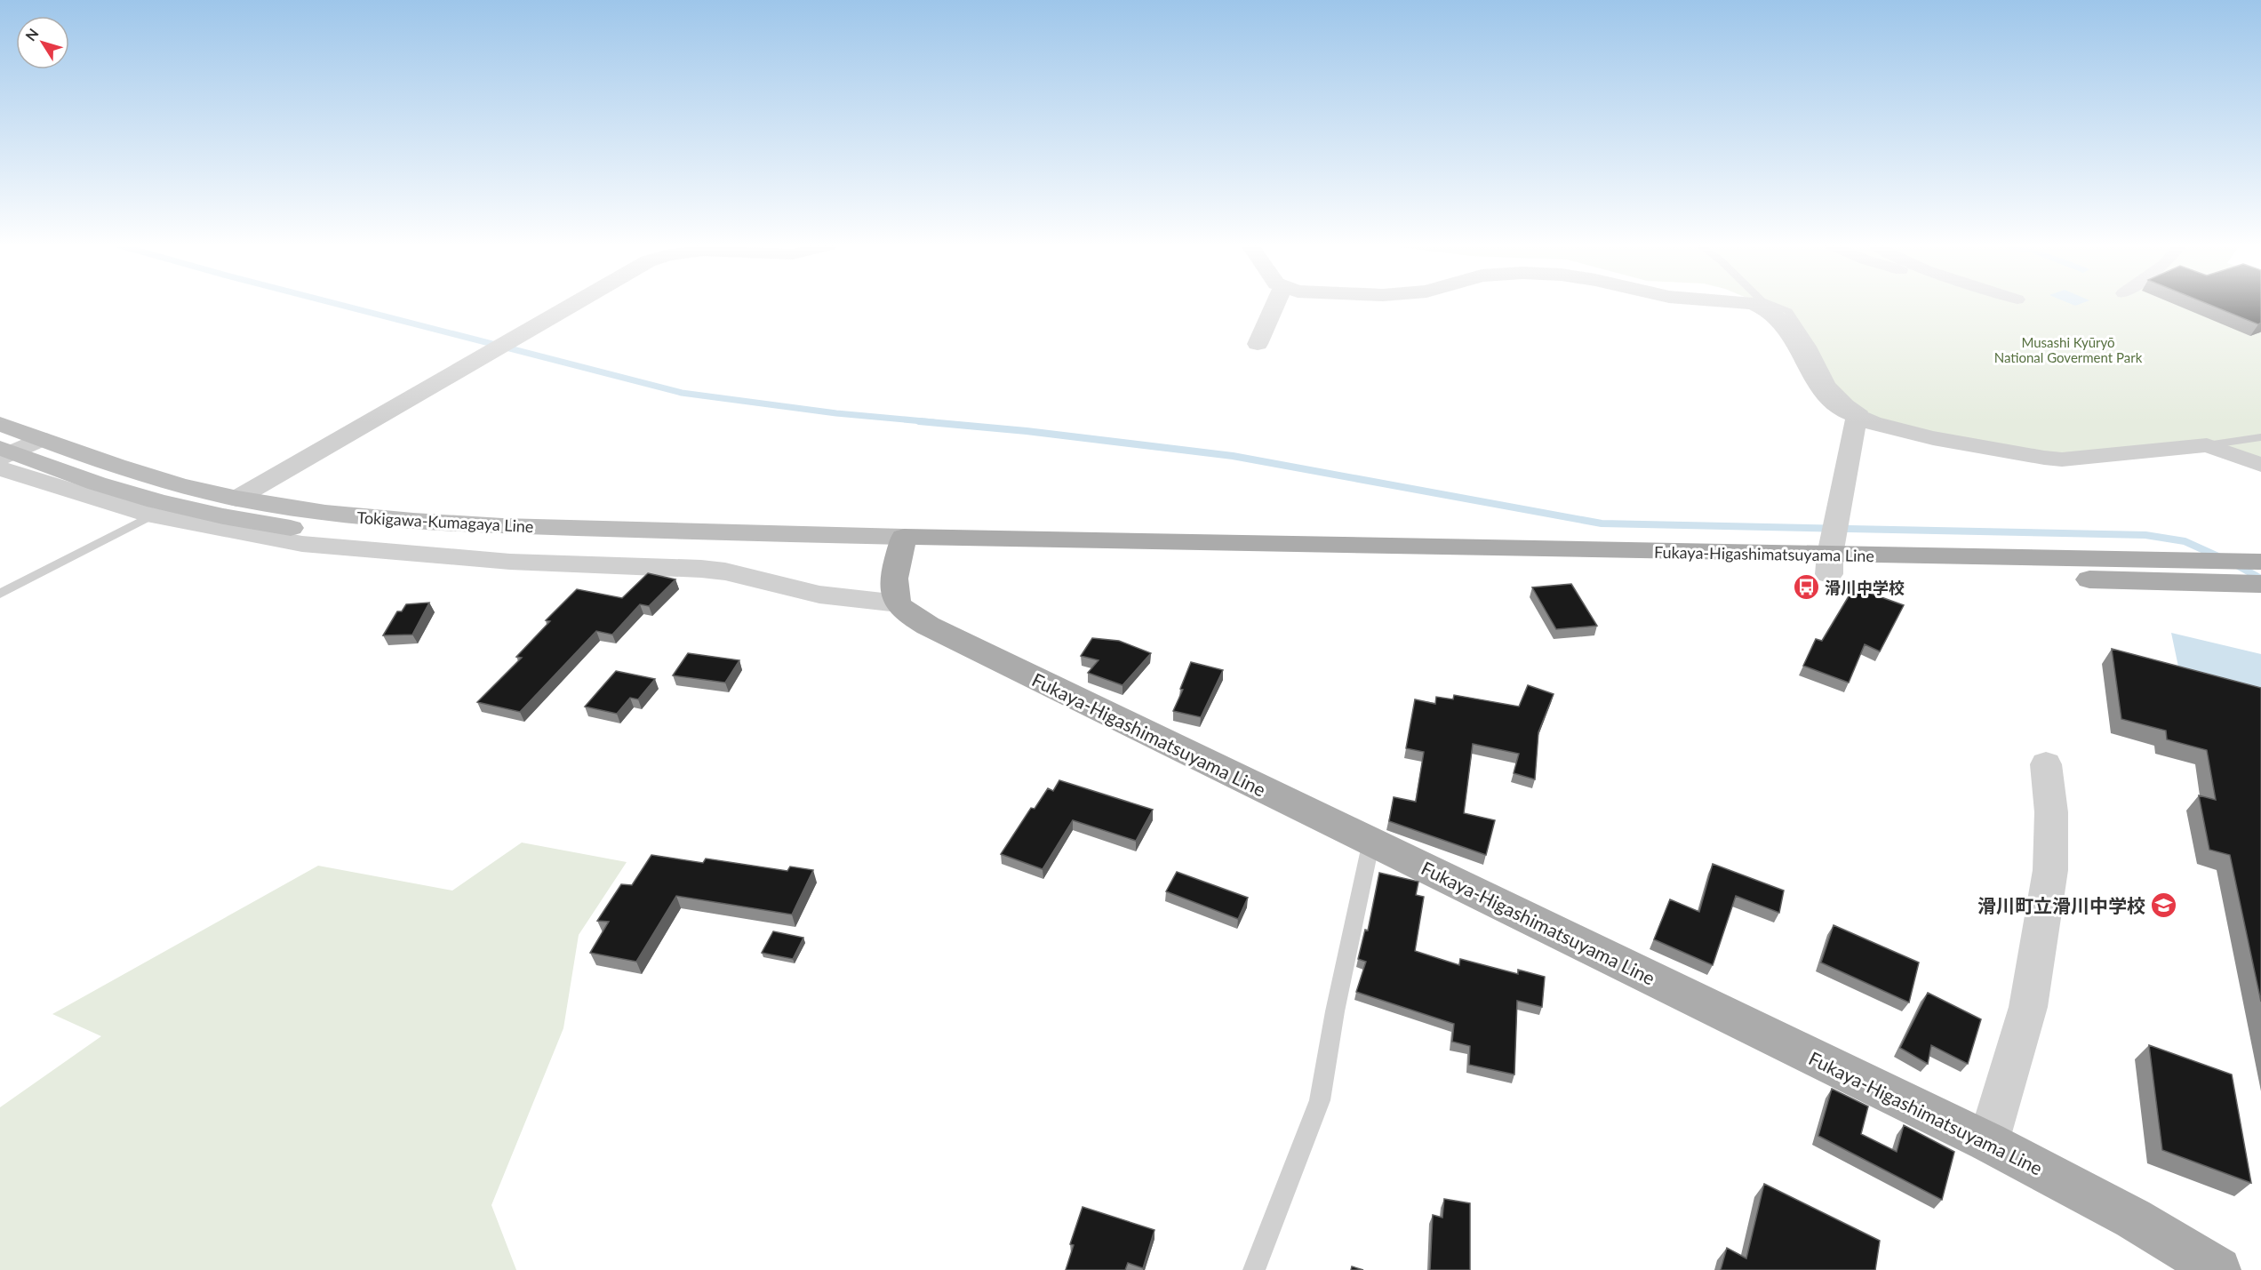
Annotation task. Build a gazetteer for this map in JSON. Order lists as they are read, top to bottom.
{
  "streets": {
    "main road": ["Tokigawa-Kumagaya Line", "Fukaya-Higashimatsuyama Line"]
  },
  "crossings": [
    ["Tokigawa-Kumagaya Line", "Fukaya-Higashimatsuyama Line"]
  ],
  "parks": ["Musashi Kyūryō National Goverment Park"],
  "places": {
    "bus stop": ["滑川中学校"],
    "school or university": ["滑川町立滑川中学校"]
  },
  "north": "top left"
}
